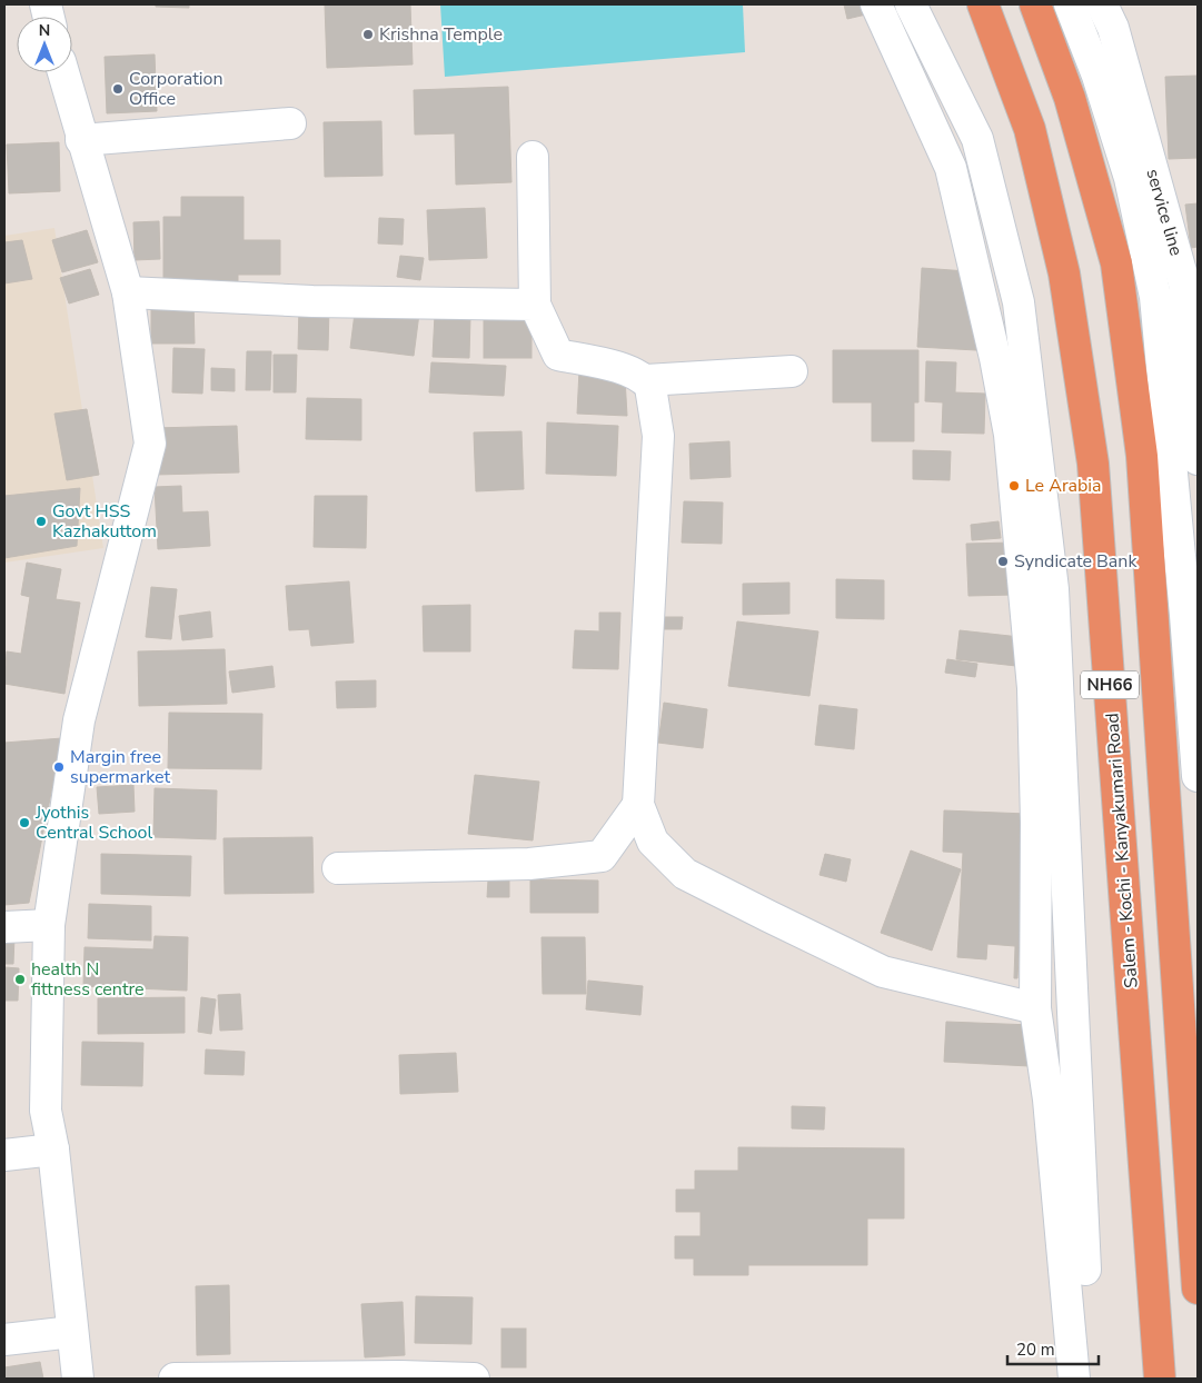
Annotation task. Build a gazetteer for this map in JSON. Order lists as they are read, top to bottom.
{
  "streets": {
    "highway": ["NH66", "Salem - Kochi - Kanyakumari Road"],
    "main road": ["service line"]
  },
  "places": [
    "Krishna Temple",
    "Corporation Office",
    "Le Arabia",
    "Govt HSS Kazhakuttom",
    "Syndicate Bank",
    "Margin free supermarket",
    "Jyothis Central School",
    "health N fittness centre"
  ],
  "scale_bar": "20 m",
  "north": "top"
}
